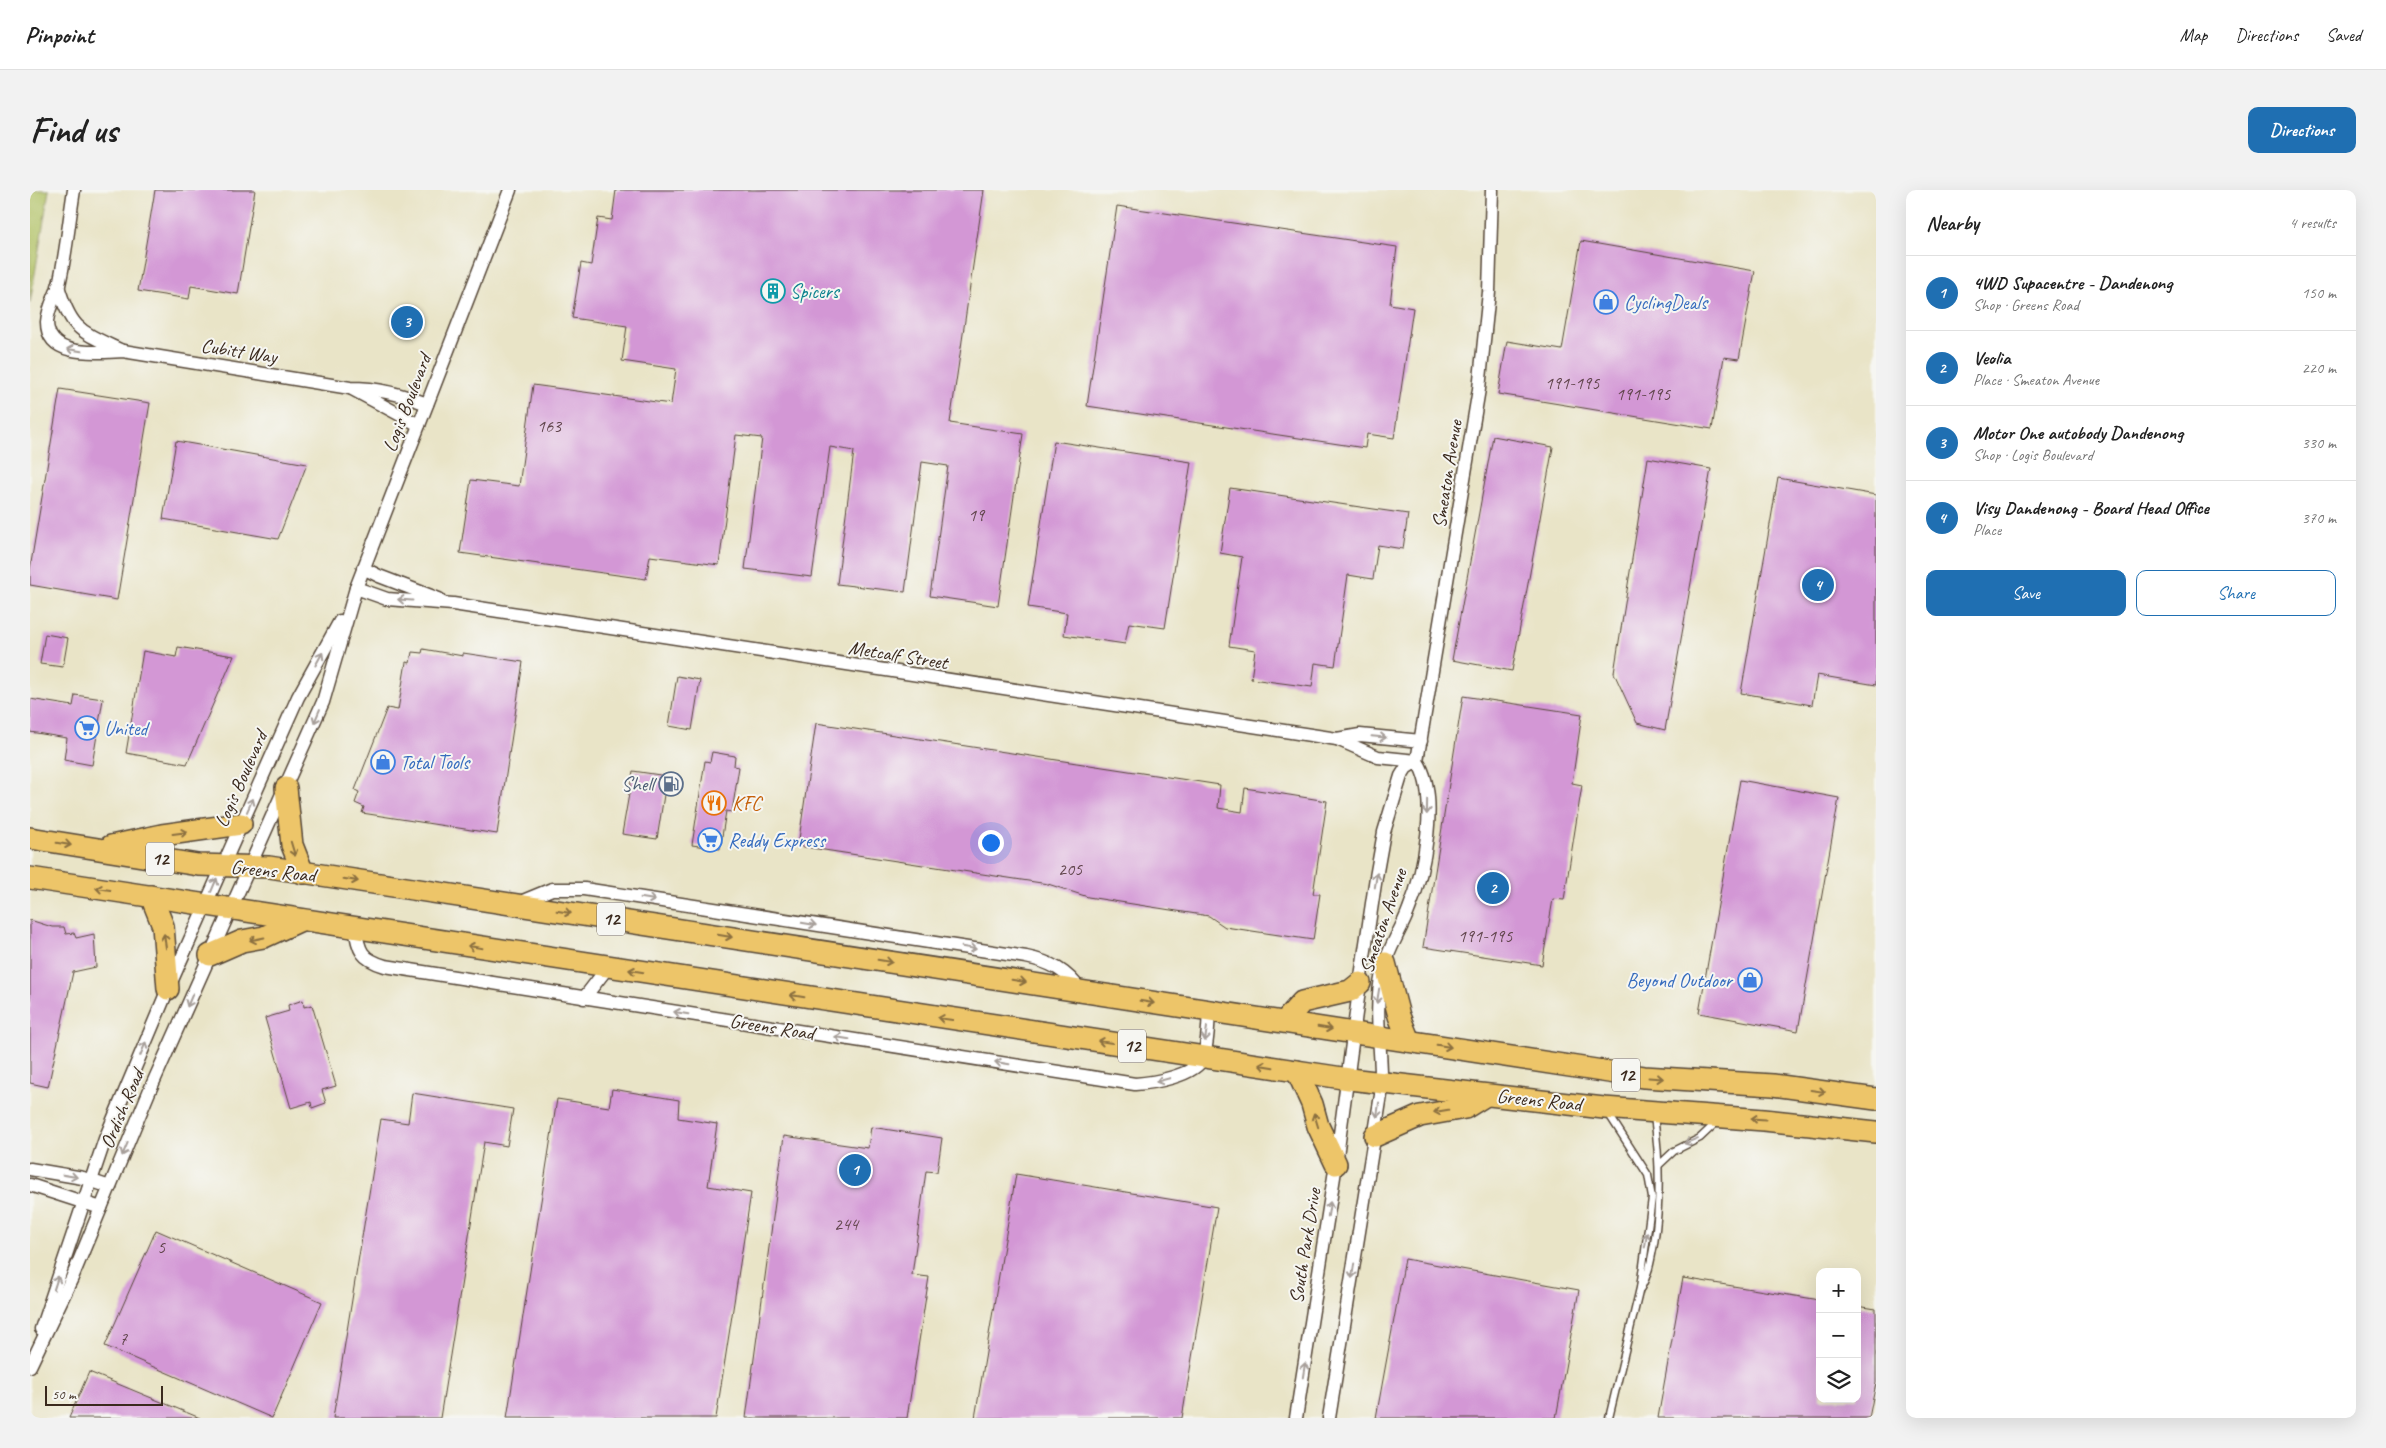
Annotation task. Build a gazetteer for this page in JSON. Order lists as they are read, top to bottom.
{
  "streets": {
    "main road": ["12", "Greens Road"],
    "street": [
      "Cubitt Way",
      "Logis Boulevard",
      "Smeaton Avenue",
      "Metcalf Street",
      "Ordish Road",
      "South Park Drive"
    ]
  },
  "crossings": [
    ["Cubitt Way", "Logis Boulevard"],
    ["Logis Boulevard", "Metcalf Street"],
    ["Logis Boulevard", "Greens Road"],
    ["Logis Boulevard", "Ordish Road"],
    ["Smeaton Avenue", "Metcalf Street"],
    ["Smeaton Avenue", "Greens Road"],
    ["Smeaton Avenue", "South Park Drive"],
    ["Greens Road", "Ordish Road"],
    ["Greens Road", "South Park Drive"]
  ],
  "places": {
    "building": ["Spicers"],
    "shop": ["CyclingDeals", "Total Tools", "Beyond Outdoor"],
    "supermarket": ["United", "Reddy Express"],
    "fuel station": ["Shell"],
    "restaurant": ["KFC"]
  },
  "house_numbers": [
    "191-195",
    "191-195",
    "163",
    "19",
    "205",
    "191-195",
    "244",
    "5",
    "7"
  ],
  "scale_bar": "50 m",
  "page": {
    "header": "Pinpoint",
    "nav": ["Map", "Directions", "Saved"],
    "buttons": [
      "Directions",
      ["Save", "Share"]
    ],
    "title": "Find us",
    "heading": ["Nearby", "4 results"],
    "list": [
      {
        "mark": "1",
        "name": "4WD Supacentre - Dandenong",
        "note": "Shop · Greens Road",
        "value": "150 m"
      },
      {
        "mark": "2",
        "name": "Veolia",
        "note": "Place · Smeaton Avenue",
        "value": "220 m"
      },
      {
        "mark": "3",
        "name": "Motor One autobody Dandenong",
        "note": "Shop · Logis Boulevard",
        "value": "330 m"
      },
      {
        "mark": "4",
        "name": "Visy Dandenong - Board Head Office",
        "note": "Place",
        "value": "370 m"
      }
    ],
    "pins": [
      "3",
      "4",
      "2",
      "1"
    ],
    "map_buttons": ["+", "−"],
    "scale": "50 m"
  }
}
